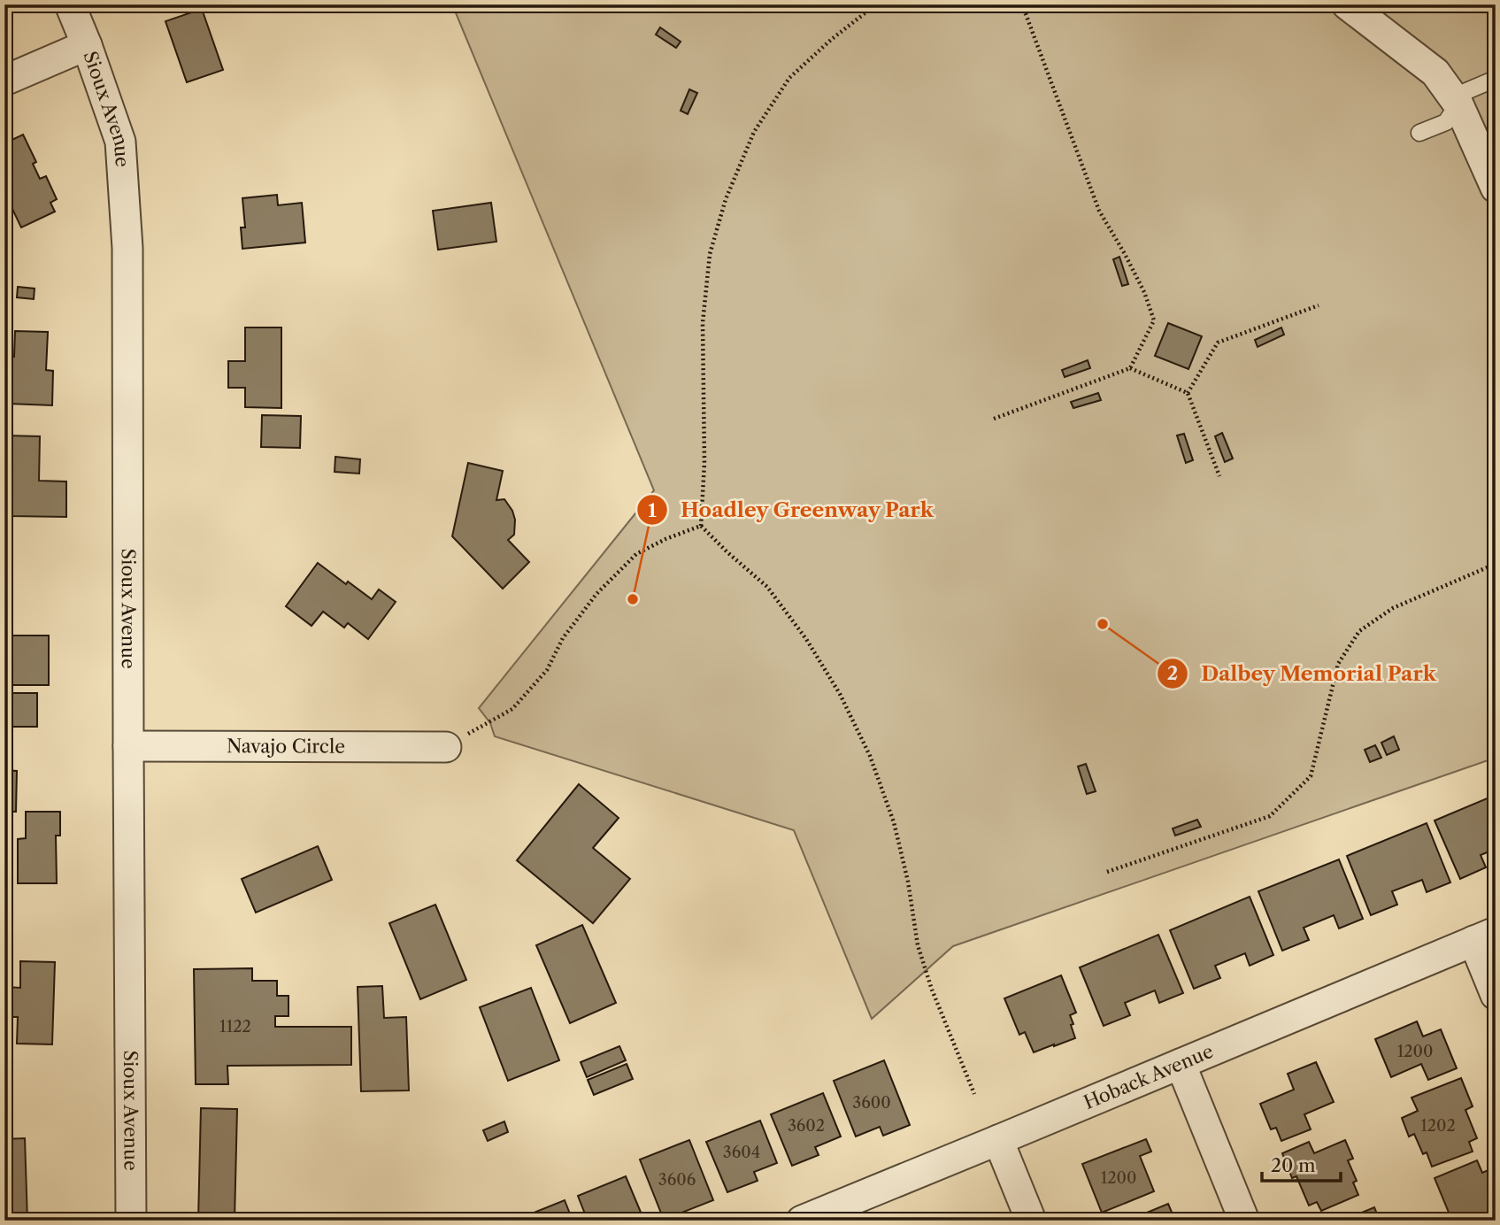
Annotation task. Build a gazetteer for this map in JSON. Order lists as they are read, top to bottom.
{
  "streets": {
    "street": ["Sioux Avenue", "Navajo Circle", "Hoback Avenue"]
  },
  "crossings": [
    ["Sioux Avenue", "Navajo Circle"]
  ],
  "places": ["Hoadley Greenway Park", "Dalbey Memorial Park"],
  "house_numbers": [
    "1122",
    "1200",
    "3600",
    "3602",
    "1202",
    "3604",
    "1200",
    "3606"
  ],
  "scale_bar": "20 m"
}
